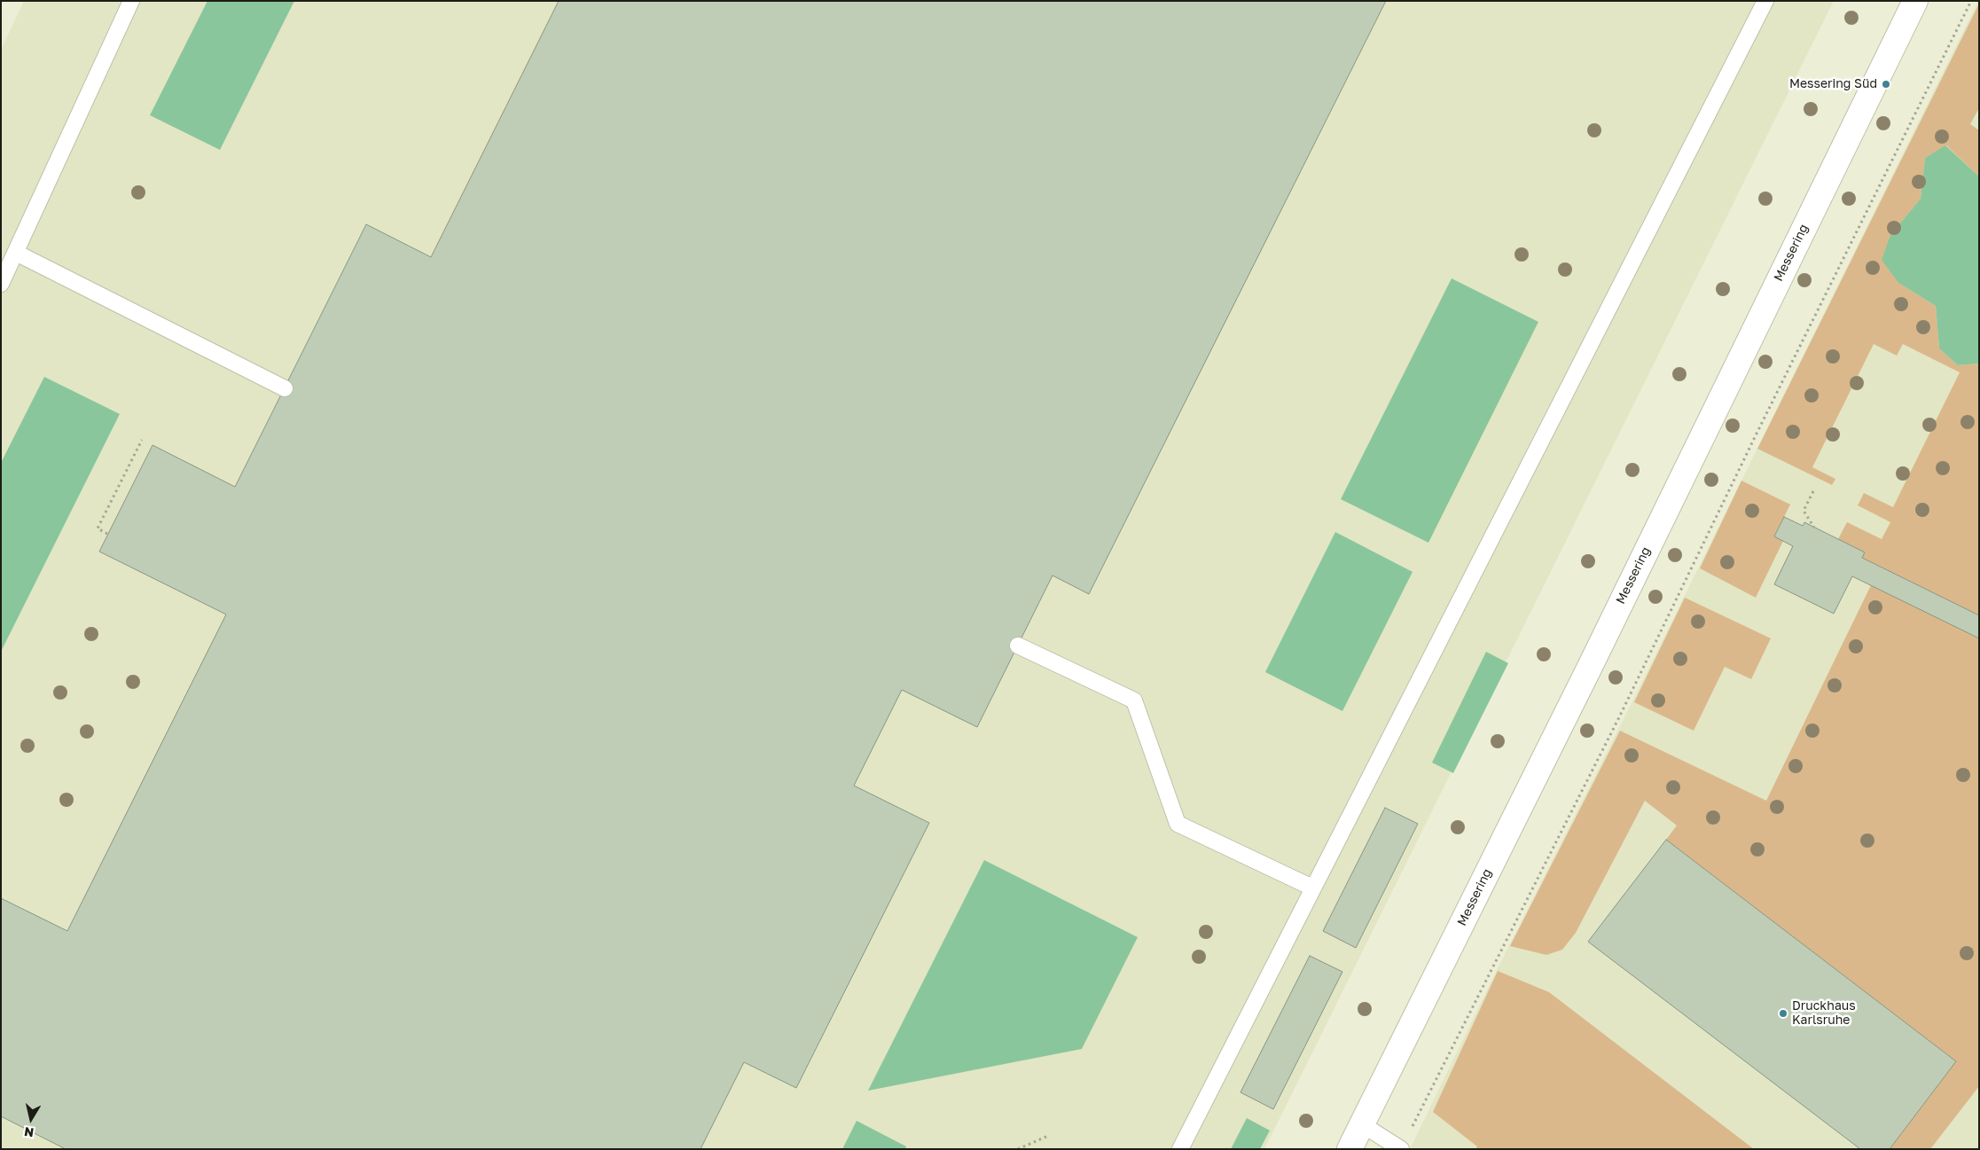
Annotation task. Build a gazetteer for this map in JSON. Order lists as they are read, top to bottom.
{
  "streets": {
    "street": ["Messering"]
  },
  "places": ["Messering Süd", "Druckhaus Karlsruhe"],
  "north": "bottom"
}
